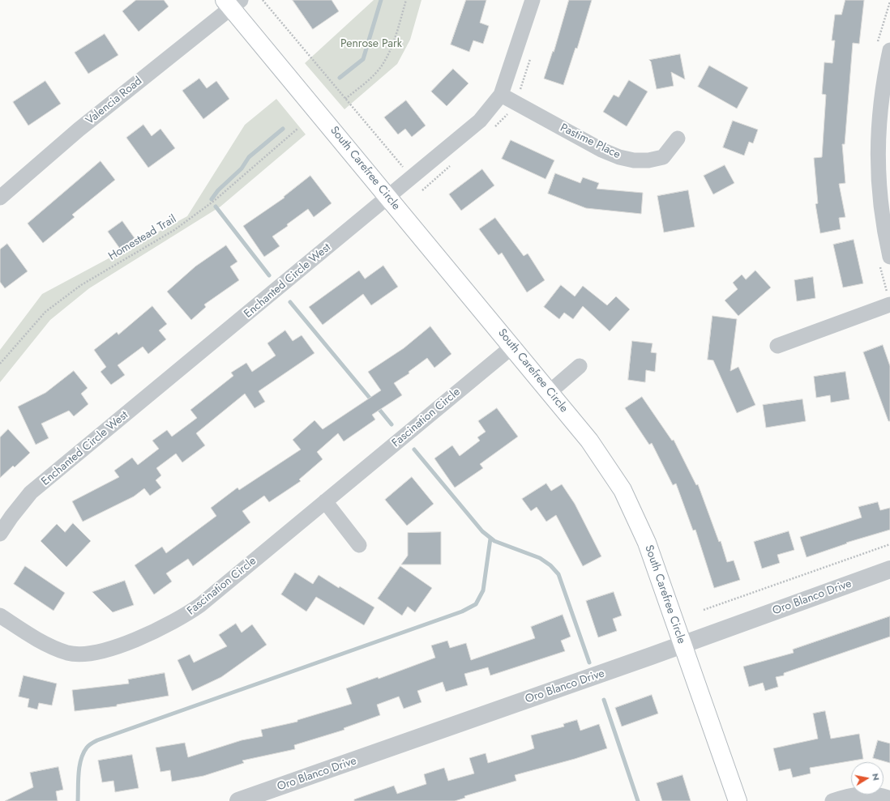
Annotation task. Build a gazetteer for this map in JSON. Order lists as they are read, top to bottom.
{
  "streets": {
    "main road": ["South Carefree Circle"],
    "street": [
      "Valencia Road",
      "Pastime Place",
      "Enchanted Circle West",
      "Fascination Circle",
      "Oro Blanco Drive"
    ],
    "path": ["Homestead Trail"]
  },
  "crossings": [
    ["Valencia Road", "South Carefree Circle"],
    ["Pastime Place", "Enchanted Circle West"],
    ["South Carefree Circle", "Enchanted Circle West"],
    ["South Carefree Circle", "Fascination Circle"],
    ["South Carefree Circle", "Oro Blanco Drive"]
  ],
  "parks": ["Penrose Park"],
  "north": "right"
}
